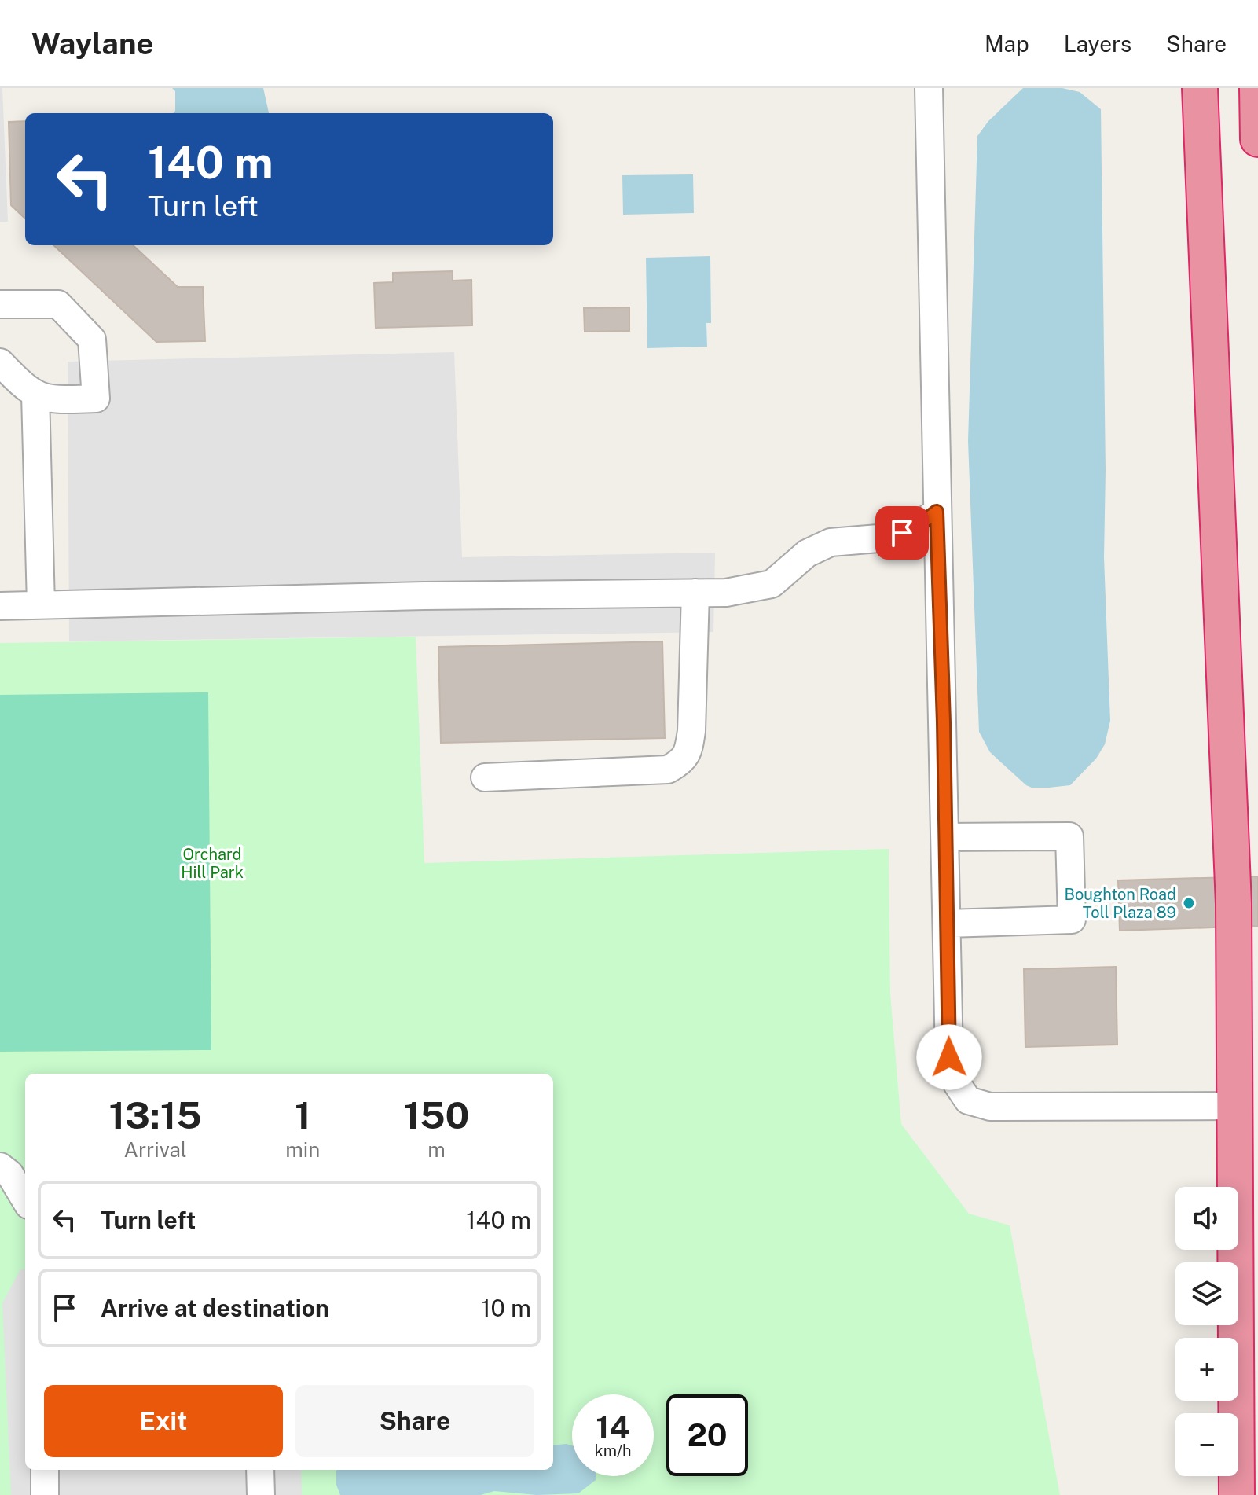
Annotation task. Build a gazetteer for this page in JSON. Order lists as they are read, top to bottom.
{
  "parks": ["Orchard Hill Park"],
  "places": ["Boughton Road Toll Plaza 89"],
  "page": {
    "header": "Waylane",
    "nav": ["Map", "Layers", "Share"],
    "turn": ["140 m", "Turn left"],
    "eta": [
      "13:15",
      "Arrival",
      "1",
      "min",
      "150",
      "m"
    ],
    "list": [
      {
        "name": "Turn left",
        "value": "140 m"
      },
      {
        "name": "Arrive at destination",
        "value": "10 m"
      }
    ],
    "map_buttons": ["+", "−"],
    "buttons": ["Exit", "Share"],
    "speed": "14 km/h",
    "limit": "20"
  }
}
